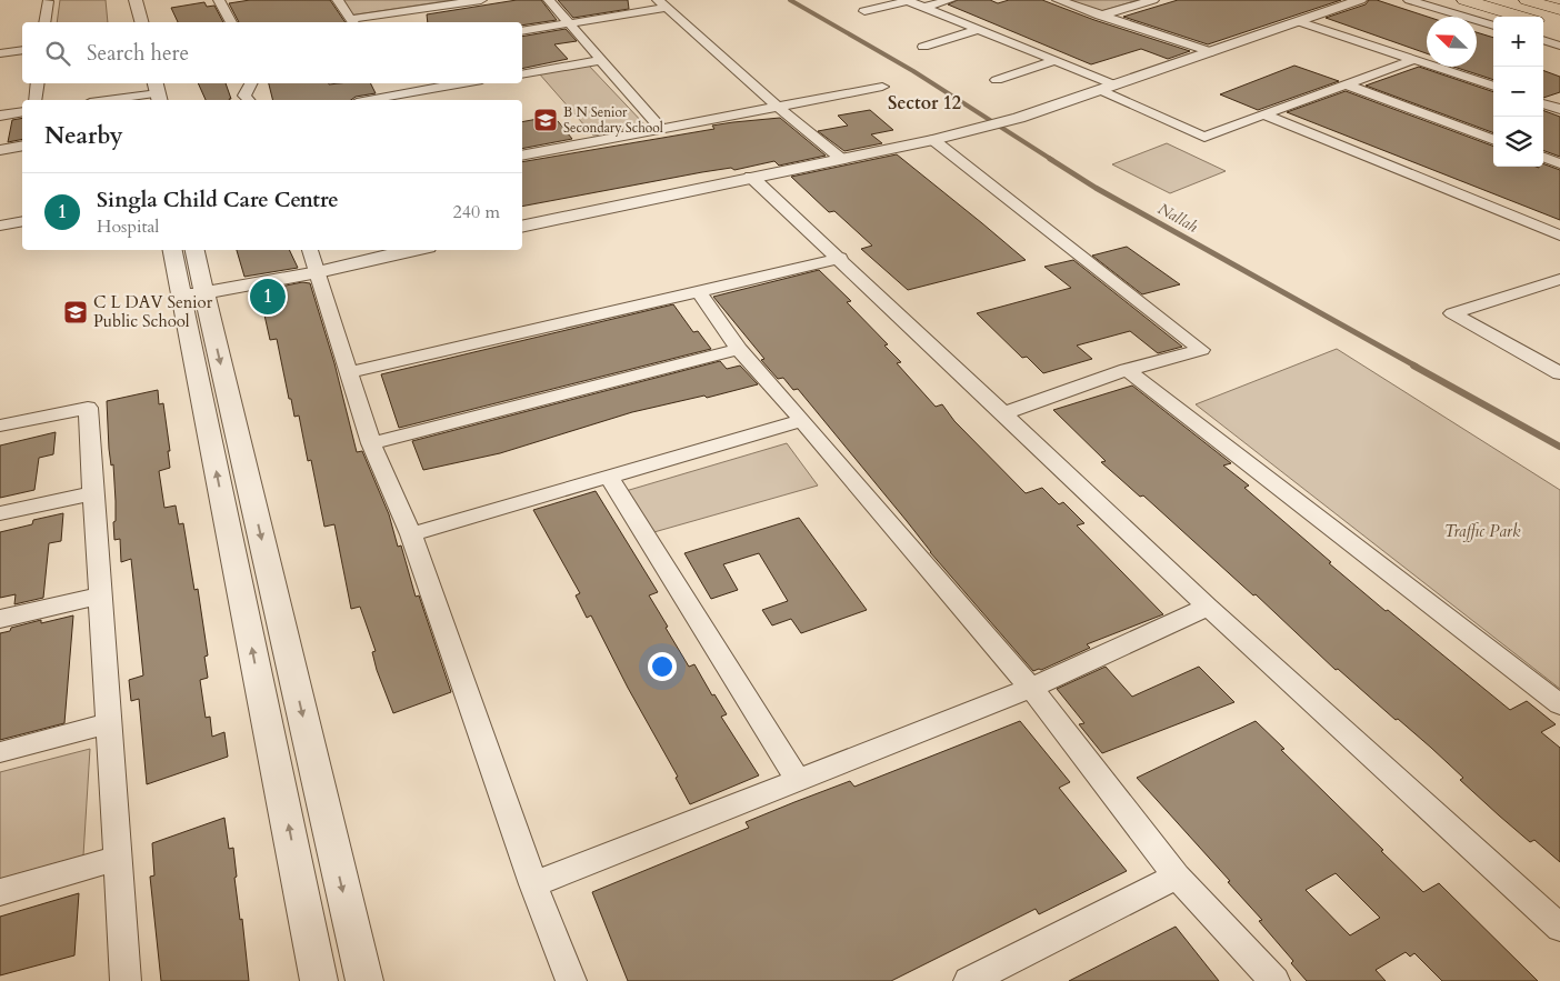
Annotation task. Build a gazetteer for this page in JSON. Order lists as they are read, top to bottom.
{
  "districts": ["Sector 12"],
  "water": ["Nallah"],
  "parks": ["Traffic Park"],
  "places": {
    "school or university": ["B N Senior Secondary School", "C L DAV Senior Public School"]
  },
  "north": "top left",
  "page": {
    "map_buttons": ["+", "−"],
    "search": "Search here",
    "heading": "Nearby",
    "list": [
      {
        "mark": "1",
        "name": "Singla Child Care Centre",
        "note": "Hospital",
        "value": "240 m"
      }
    ],
    "pins": "1"
  }
}
